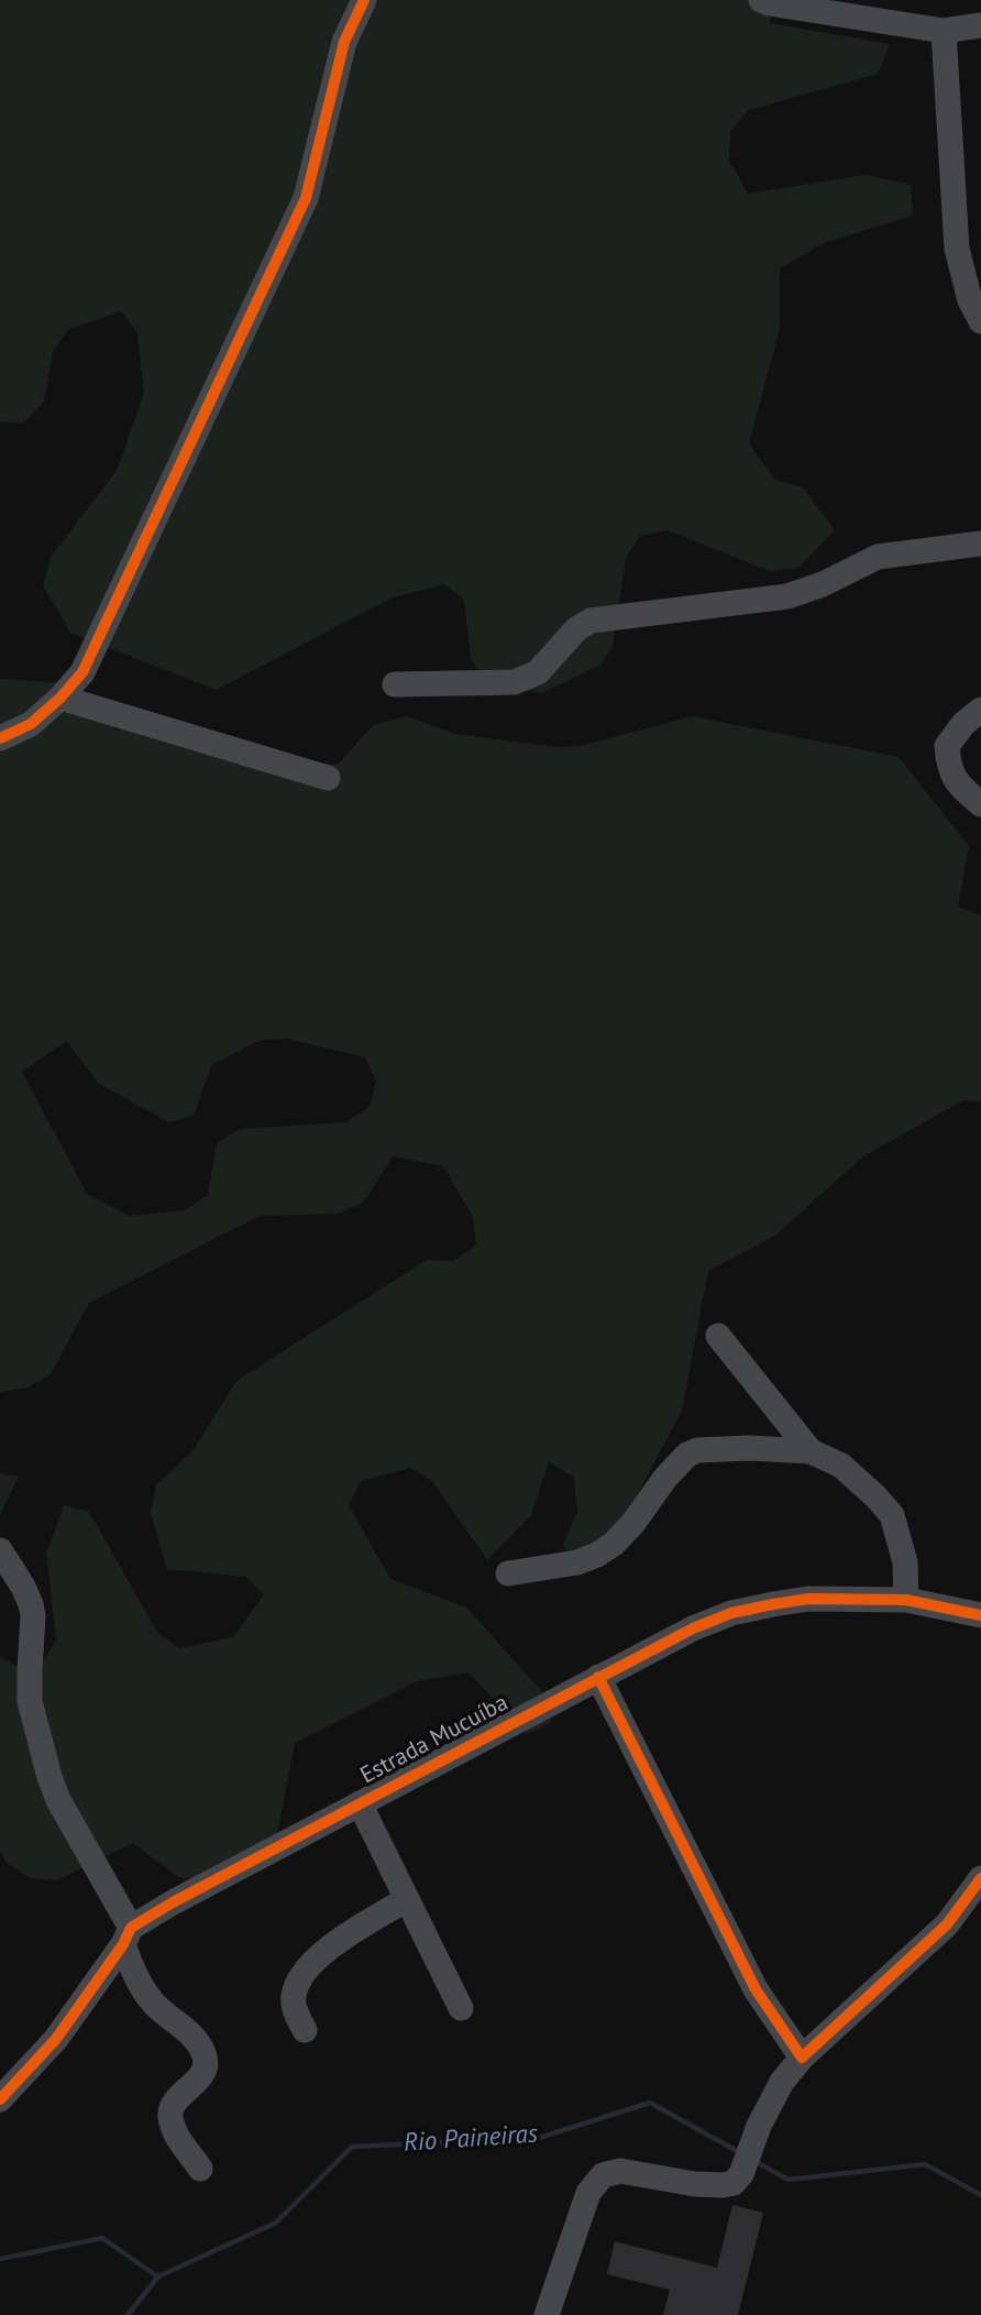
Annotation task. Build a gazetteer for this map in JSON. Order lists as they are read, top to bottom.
{
  "streets": {
    "street": ["Estrada Mucuíba"]
  },
  "water": ["Rio Paineiras"]
}
